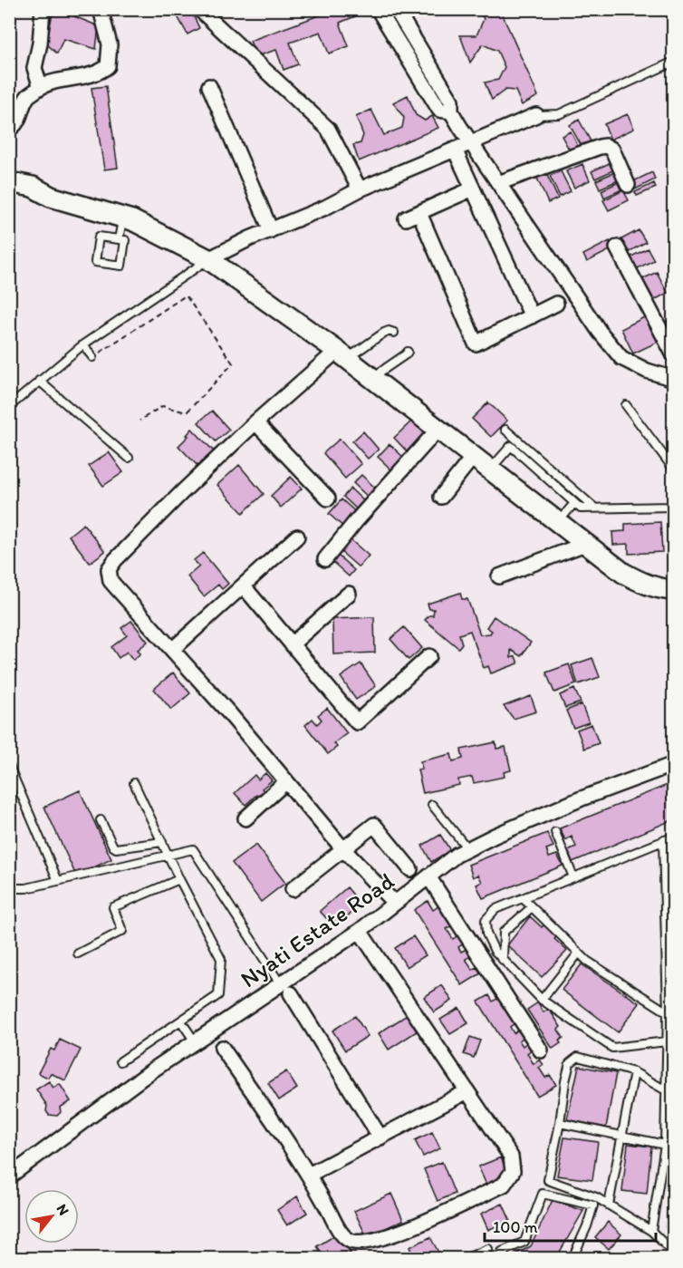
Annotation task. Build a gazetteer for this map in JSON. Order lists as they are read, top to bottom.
{
  "streets": {
    "street": ["Nyati Estate Road"]
  },
  "scale_bar": "100 m",
  "north": "top right"
}
